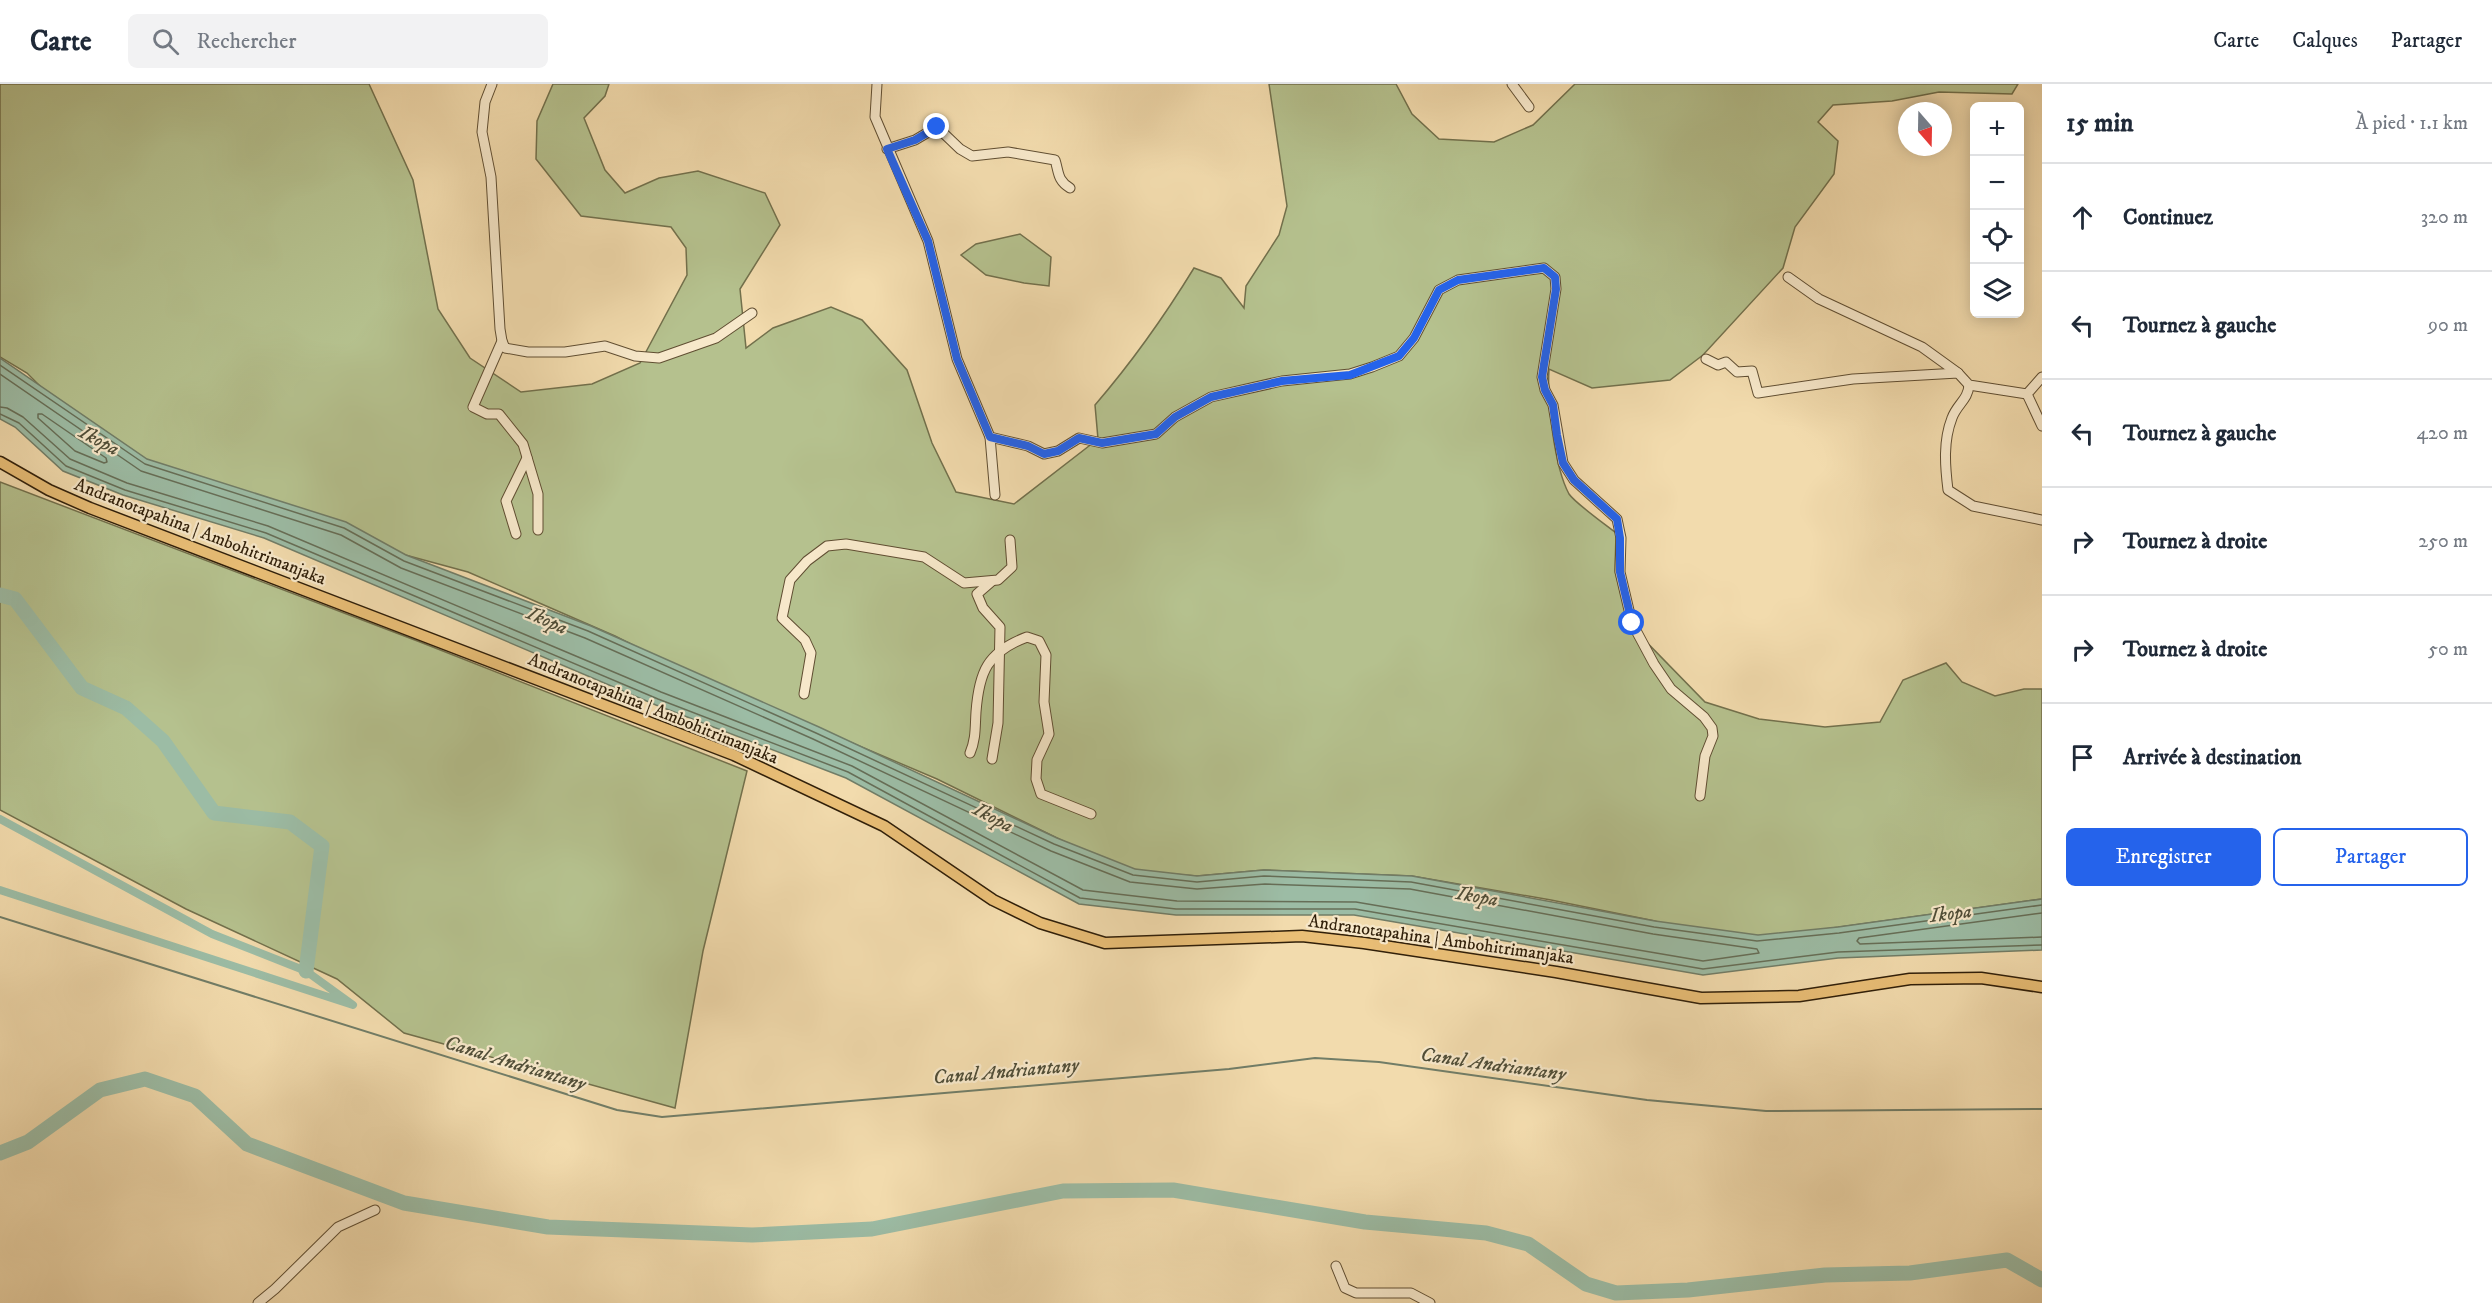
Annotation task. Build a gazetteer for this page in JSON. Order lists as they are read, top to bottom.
{
  "streets": {
    "main road": ["Andranotapahina | Ambohitrimanjaka"]
  },
  "water": ["Ikopa", "Canal Andriantany"],
  "north": "bottom",
  "page": {
    "header": "Carte",
    "search": "Rechercher",
    "nav": ["Carte", "Calques", "Partager"],
    "heading": ["15 min", "À pied · 1.1 km"],
    "map_buttons": ["+", "−"],
    "list": [
      ["Continuez", "320 m"],
      ["Tournez à gauche", "90 m"],
      ["Tournez à gauche", "420 m"],
      ["Tournez à droite", "250 m"],
      ["Tournez à droite", "50 m"],
      "Arrivée à destination"
    ],
    "buttons": ["Enregistrer", "Partager"]
  }
}
